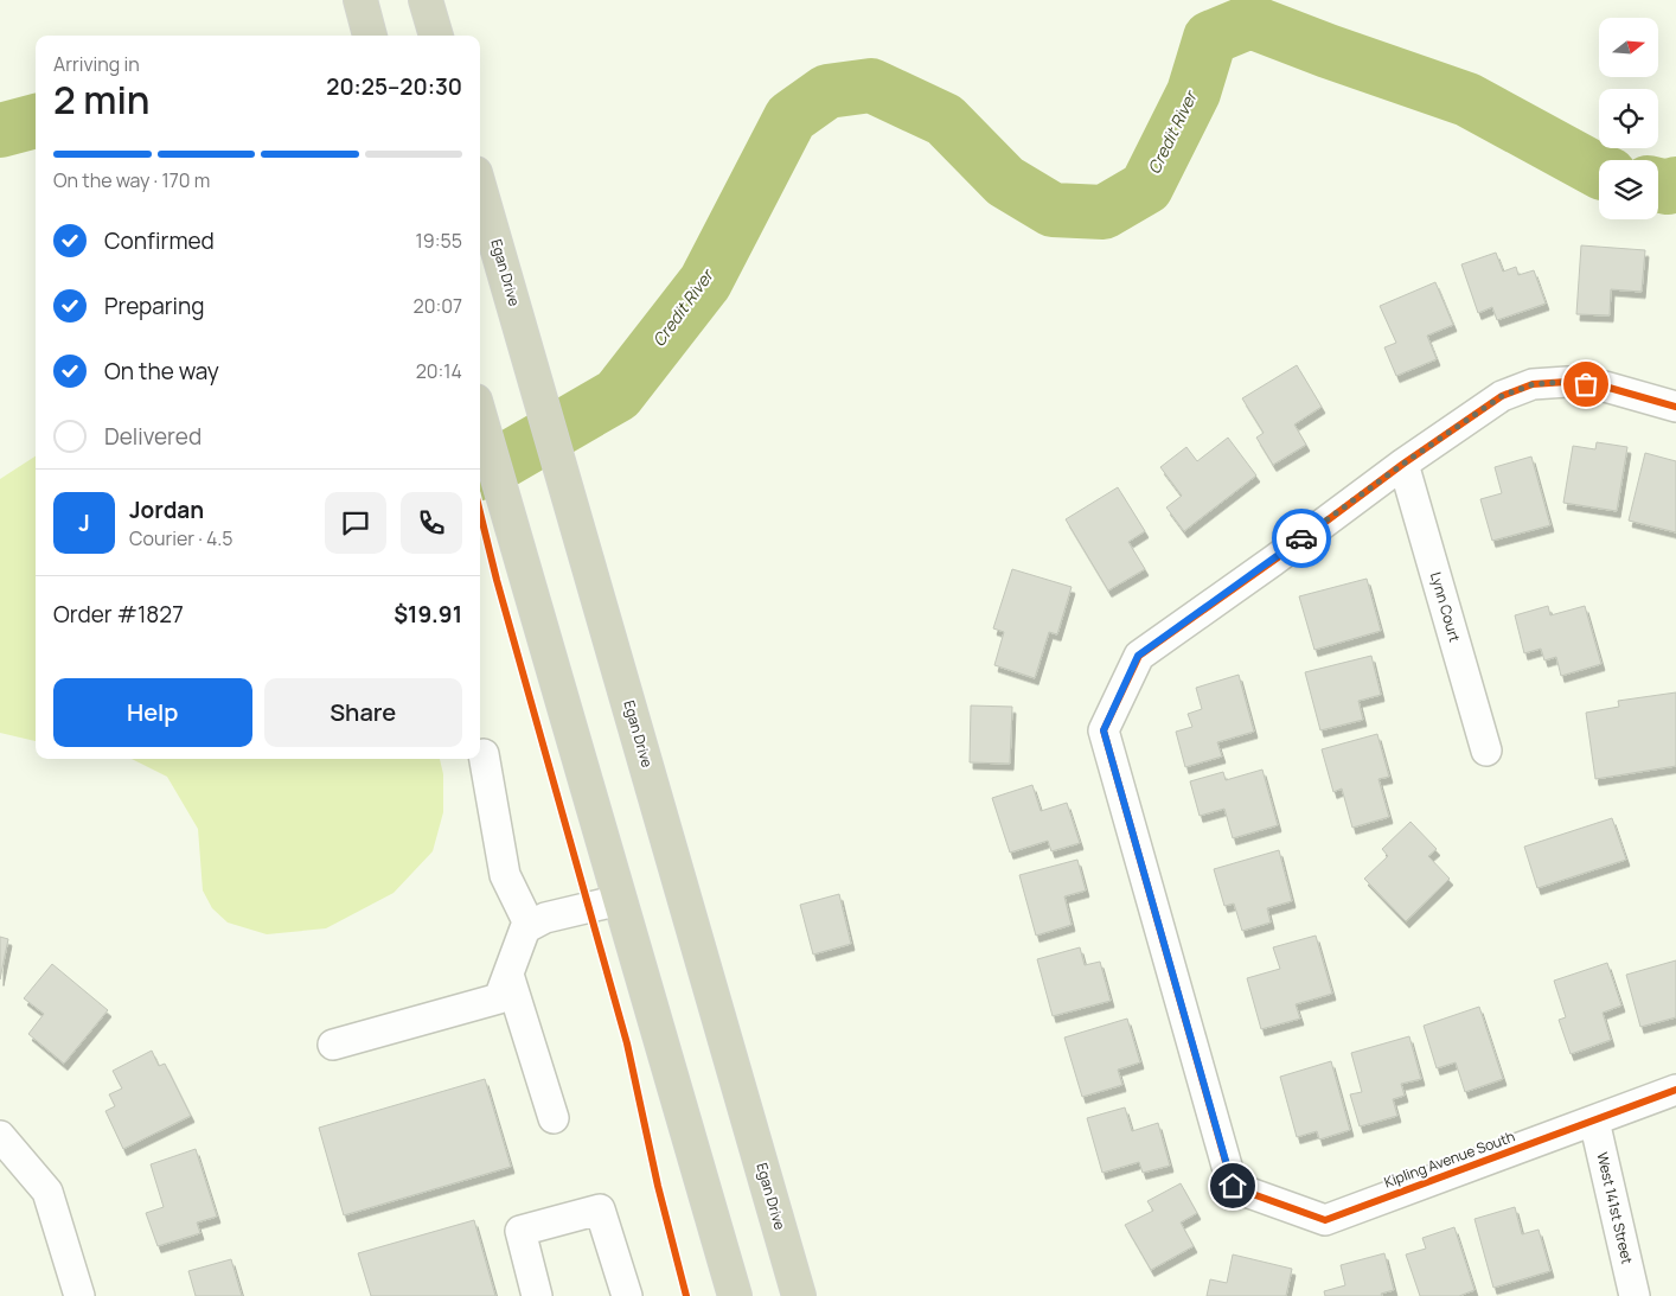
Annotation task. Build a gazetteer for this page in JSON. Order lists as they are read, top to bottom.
{
  "streets": {
    "highway": ["Egan Drive"],
    "street": ["Lynn Court", "Kipling Avenue South", "West 141st Street"]
  },
  "crossings": [
    ["Lynn Court", "Kipling Avenue South"],
    ["Kipling Avenue South", "West 141st Street"]
  ],
  "water": ["Credit River"],
  "north": "right",
  "page": {
    "heading": ["2 min", "Arriving in", "20:25–20:30"],
    "panel": [
      "Jordan",
      "Courier · 4.5",
      "Order #1827",
      "$19.91"
    ],
    "bar": "On the way · 170 m",
    "list": [
      ["Confirmed", "19:55"],
      ["Preparing", "20:07"],
      ["On the way", "20:14"],
      "Delivered"
    ],
    "round": "J",
    "buttons": ["Help", "Share"]
  }
}
